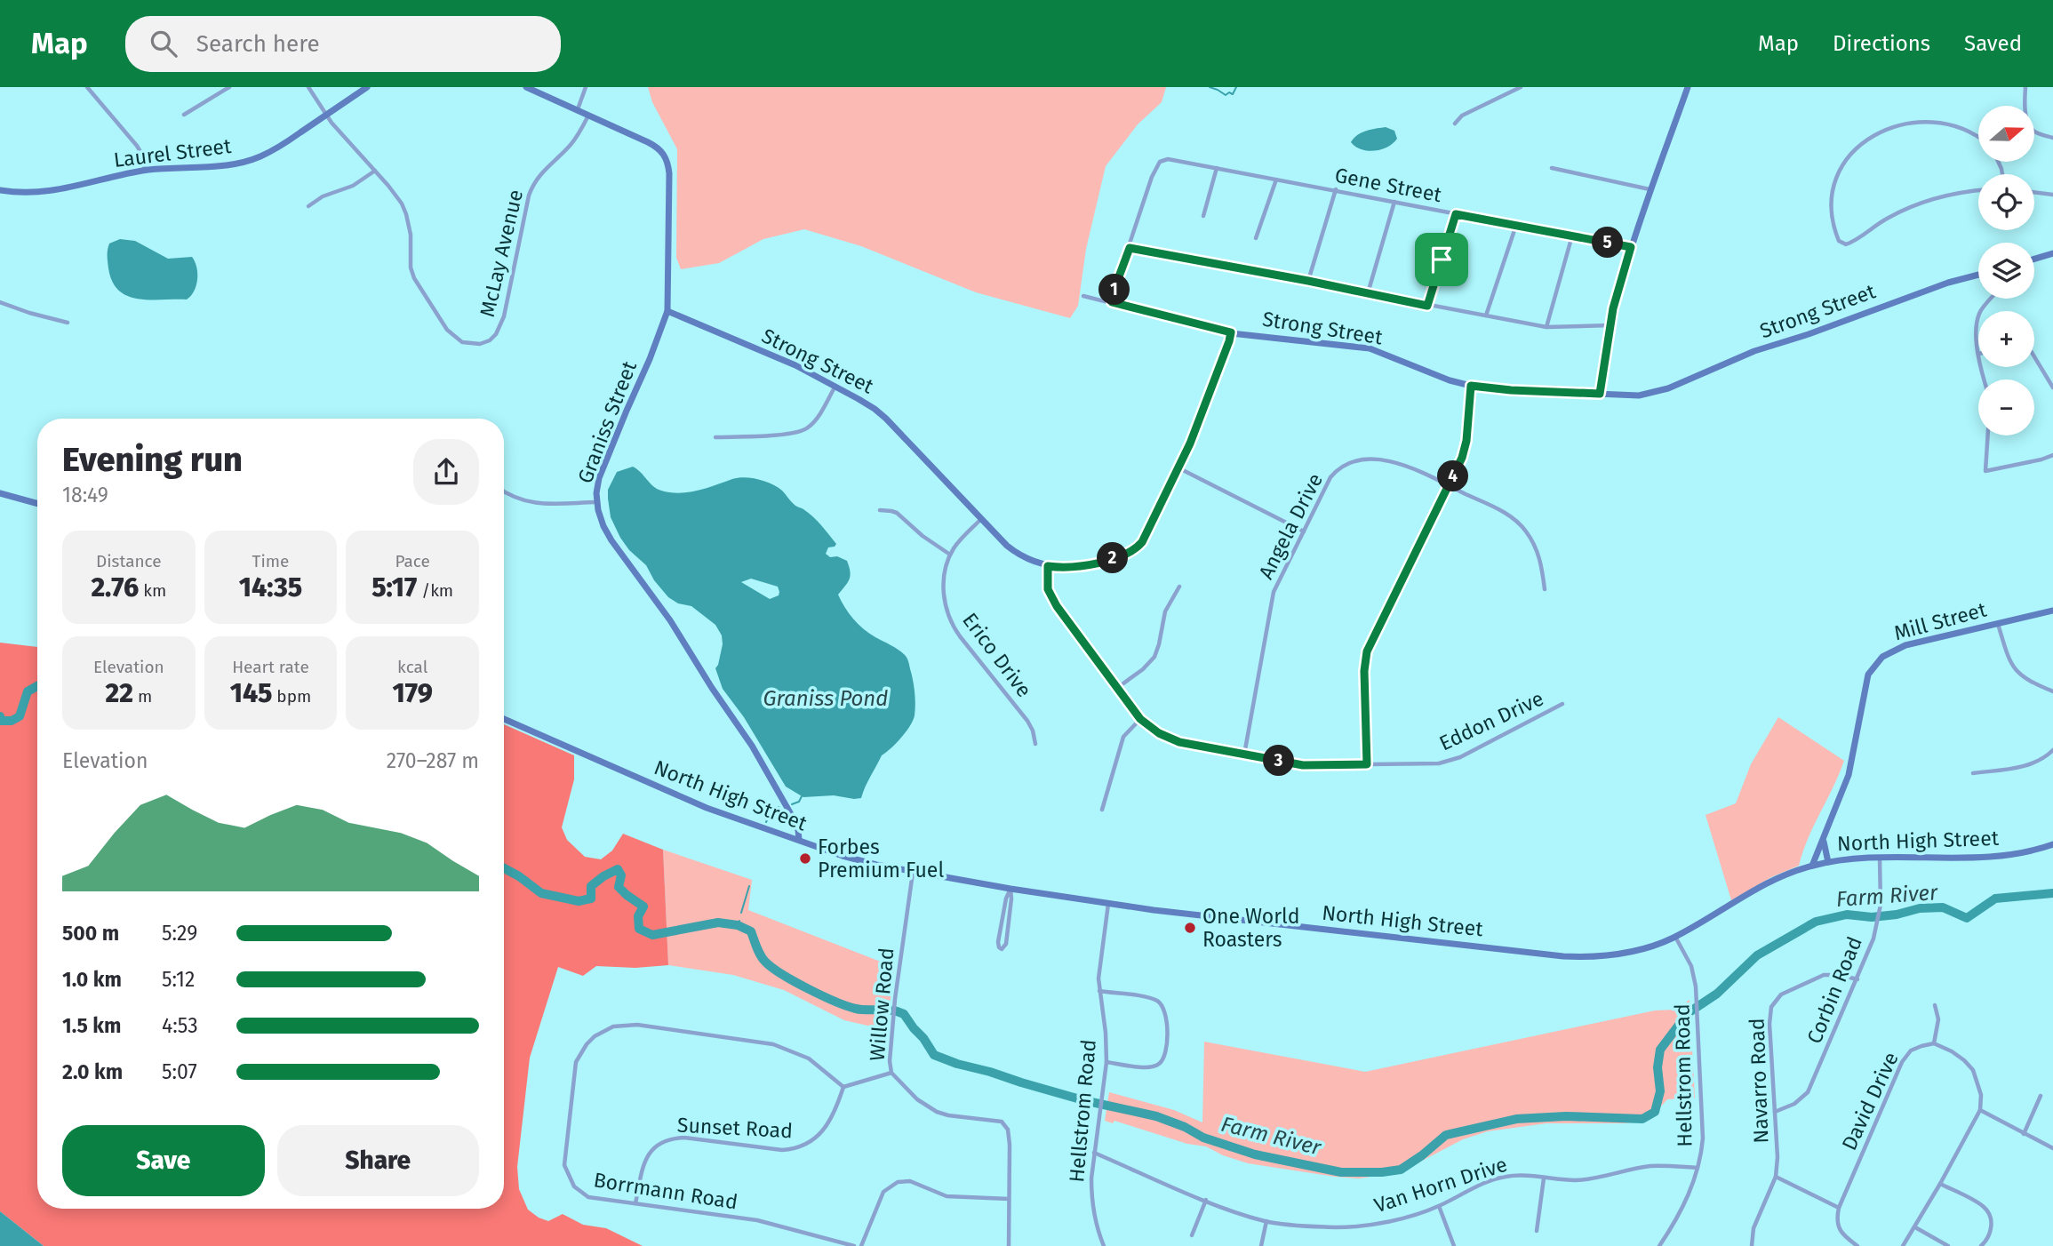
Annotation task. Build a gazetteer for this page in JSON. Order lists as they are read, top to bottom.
{
  "streets": {
    "street": [
      "Laurel Street",
      "Gene Street",
      "McLay Avenue",
      "Strong Street",
      "Graniss Street",
      "Angela Drive",
      "Mill Street",
      "Erico Drive",
      "Eddon Drive",
      "North High Street",
      "Corbin Road",
      "Willow Road",
      "Hellstrom Road",
      "Navarro Road",
      "David Drive",
      "Sunset Road",
      "Van Horn Drive",
      "Borrmann Road"
    ]
  },
  "crossings": [
    ["Laurel Street", "McLay Avenue"],
    ["McLay Avenue", "Graniss Street"],
    ["Strong Street", "Graniss Street"],
    ["Strong Street", "Erico Drive"],
    ["Strong Street", "Eddon Drive"],
    ["Graniss Street", "North High Street"],
    ["Angela Drive", "Eddon Drive"],
    ["Mill Street", "North High Street"],
    ["North High Street", "Corbin Road"],
    ["North High Street", "Willow Road"],
    ["North High Street", "Hellstrom Road"],
    ["Corbin Road", "Navarro Road"],
    ["Hellstrom Road", "Van Horn Drive"],
    ["Sunset Road", "Borrmann Road"]
  ],
  "water": ["Graniss Pond", "Farm River"],
  "places": ["Forbes Premium Fuel", "One World Roasters"],
  "north": "right",
  "page": {
    "header": "Map",
    "search": "Search here",
    "nav": ["Map", "Directions", "Saved"],
    "map_buttons": ["+", "−"],
    "pins": [
      "5",
      "1",
      "4",
      "2",
      "3"
    ],
    "heading": ["Evening run", "18:49"],
    "stats": [
      ["Distance", "2.76 km"],
      ["Time", "14:35"],
      ["Pace", "5:17 /km"],
      ["Elevation", "22 m"],
      ["Heart rate", "145 bpm"],
      ["kcal", "179"]
    ],
    "chart": ["Elevation", "270–287 m"],
    "list": [
      {
        "name": "500 m",
        "note": "5:29"
      },
      {
        "name": "1.0 km",
        "note": "5:12"
      },
      {
        "name": "1.5 km",
        "note": "4:53"
      },
      {
        "name": "2.0 km",
        "note": "5:07"
      }
    ],
    "buttons": ["Save", "Share"]
  }
}
